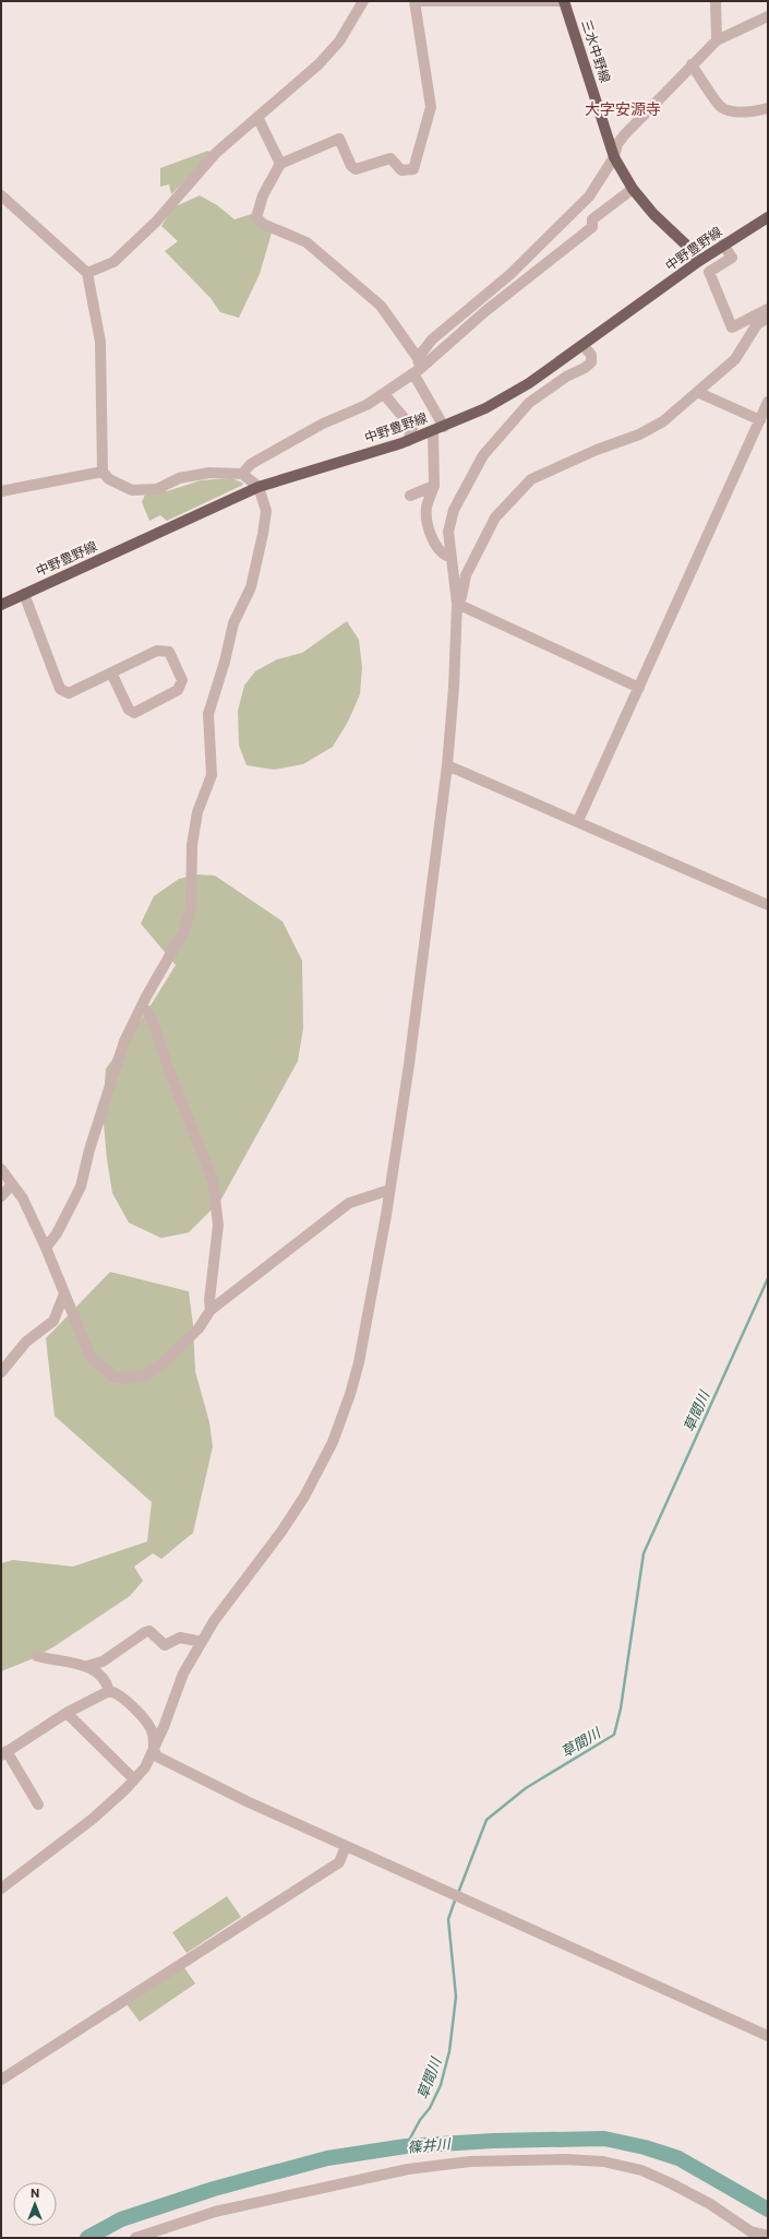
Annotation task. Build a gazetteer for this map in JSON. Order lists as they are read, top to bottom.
{
  "streets": {
    "main road": ["三水中野線", "中野豊野線"]
  },
  "crossings": [
    ["三水中野線", "中野豊野線"]
  ],
  "districts": ["大字安源寺"],
  "water": ["草間川", "篠井川"],
  "north": "top"
}
